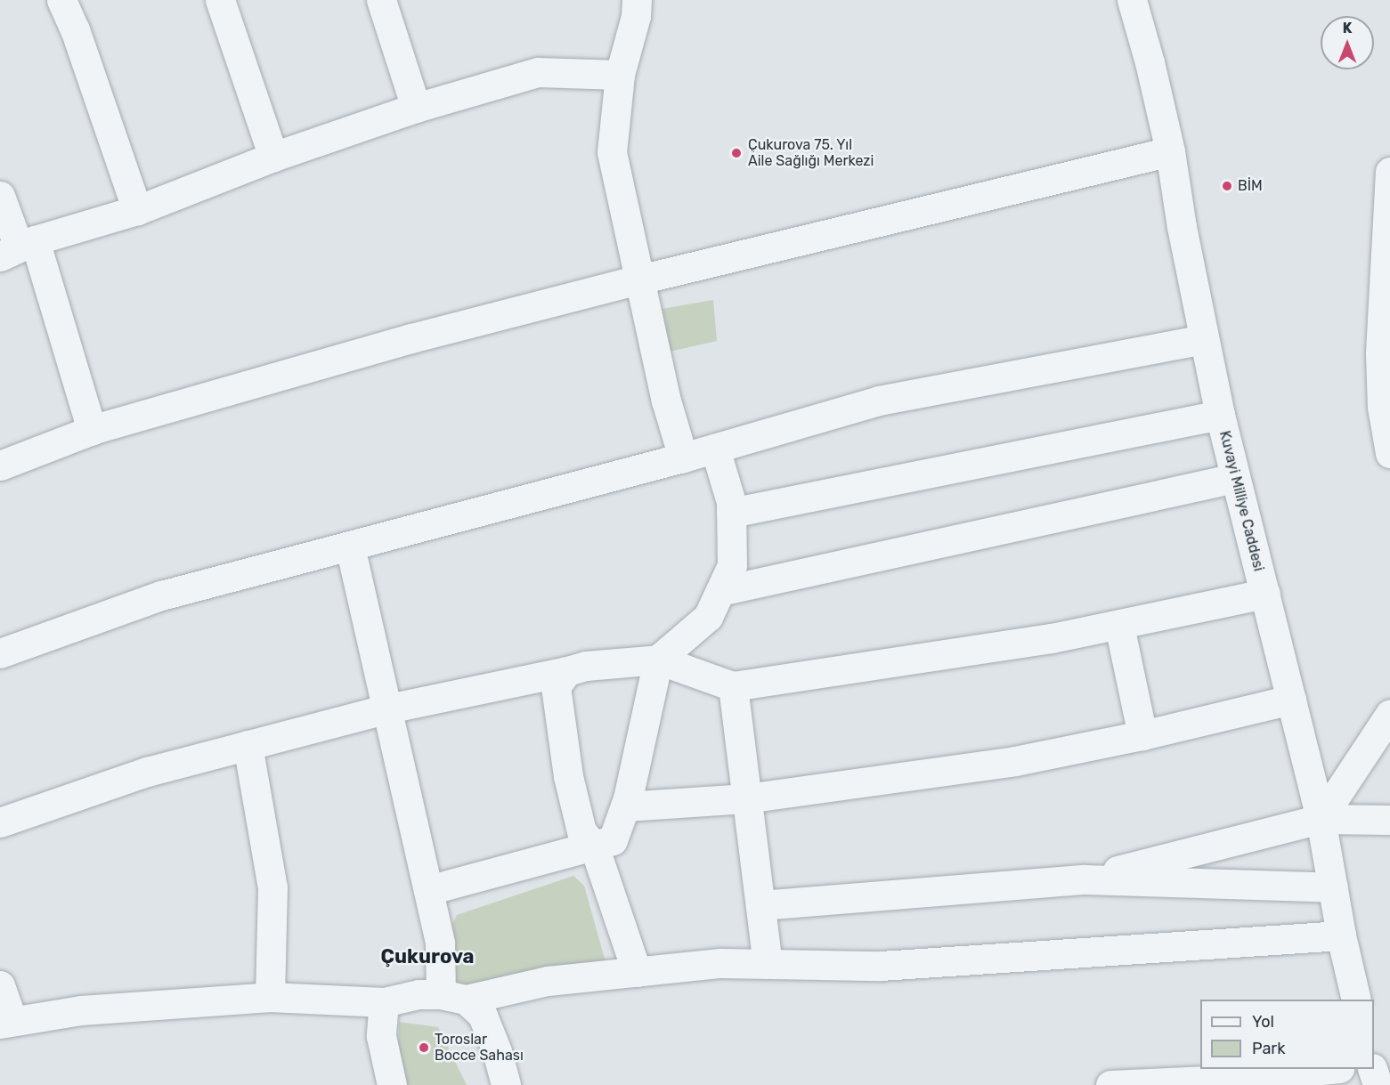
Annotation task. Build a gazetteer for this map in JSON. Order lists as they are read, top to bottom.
{
  "streets": {
    "street": ["Kuvayi Milliye Caddesi"]
  },
  "districts": ["Çukurova"],
  "places": ["Çukurova 75. Yıl Aile Sağlığı Merkezi", "BİM", "Toroslar Bocce Sahası"],
  "legend": ["Yol", "Park"],
  "north": "top"
}
